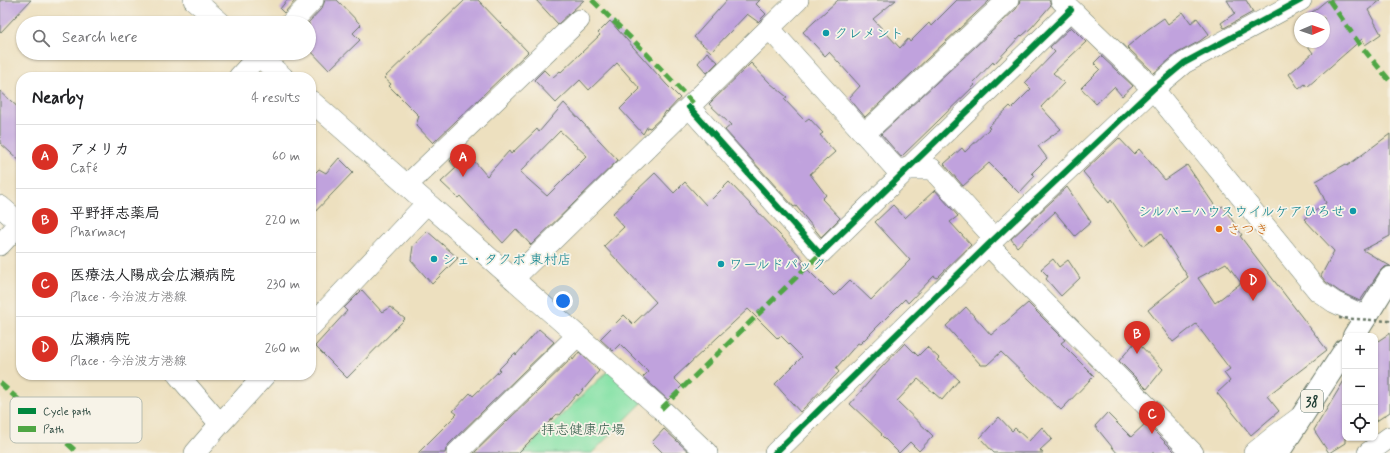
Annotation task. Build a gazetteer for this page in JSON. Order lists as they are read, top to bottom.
{
  "streets": {
    "main road": ["38"]
  },
  "parks": ["拝志健康広場"],
  "places": [
    "クレメント",
    "シルバーハウスウイルケアひろせ",
    "さつき",
    "シェ・タクボ 東村店",
    "ワールドパック"
  ],
  "legend": ["Cycle path", "Path"],
  "north": "right",
  "page": {
    "search": "Search here",
    "heading": ["Nearby", "4 results"],
    "list": [
      {
        "mark": "A",
        "name": "アメリカ",
        "note": "Café",
        "value": "60 m"
      },
      {
        "mark": "B",
        "name": "平野拝志薬局",
        "note": "Pharmacy",
        "value": "220 m"
      },
      {
        "mark": "C",
        "name": "医療法人陽成会広瀬病院",
        "note": "Place · 今治波方港線",
        "value": "230 m"
      },
      {
        "mark": "D",
        "name": "広瀬病院",
        "note": "Place · 今治波方港線",
        "value": "260 m"
      }
    ],
    "pins": [
      "A",
      "D",
      "B",
      "C"
    ],
    "map_buttons": ["+", "−"]
  }
}
